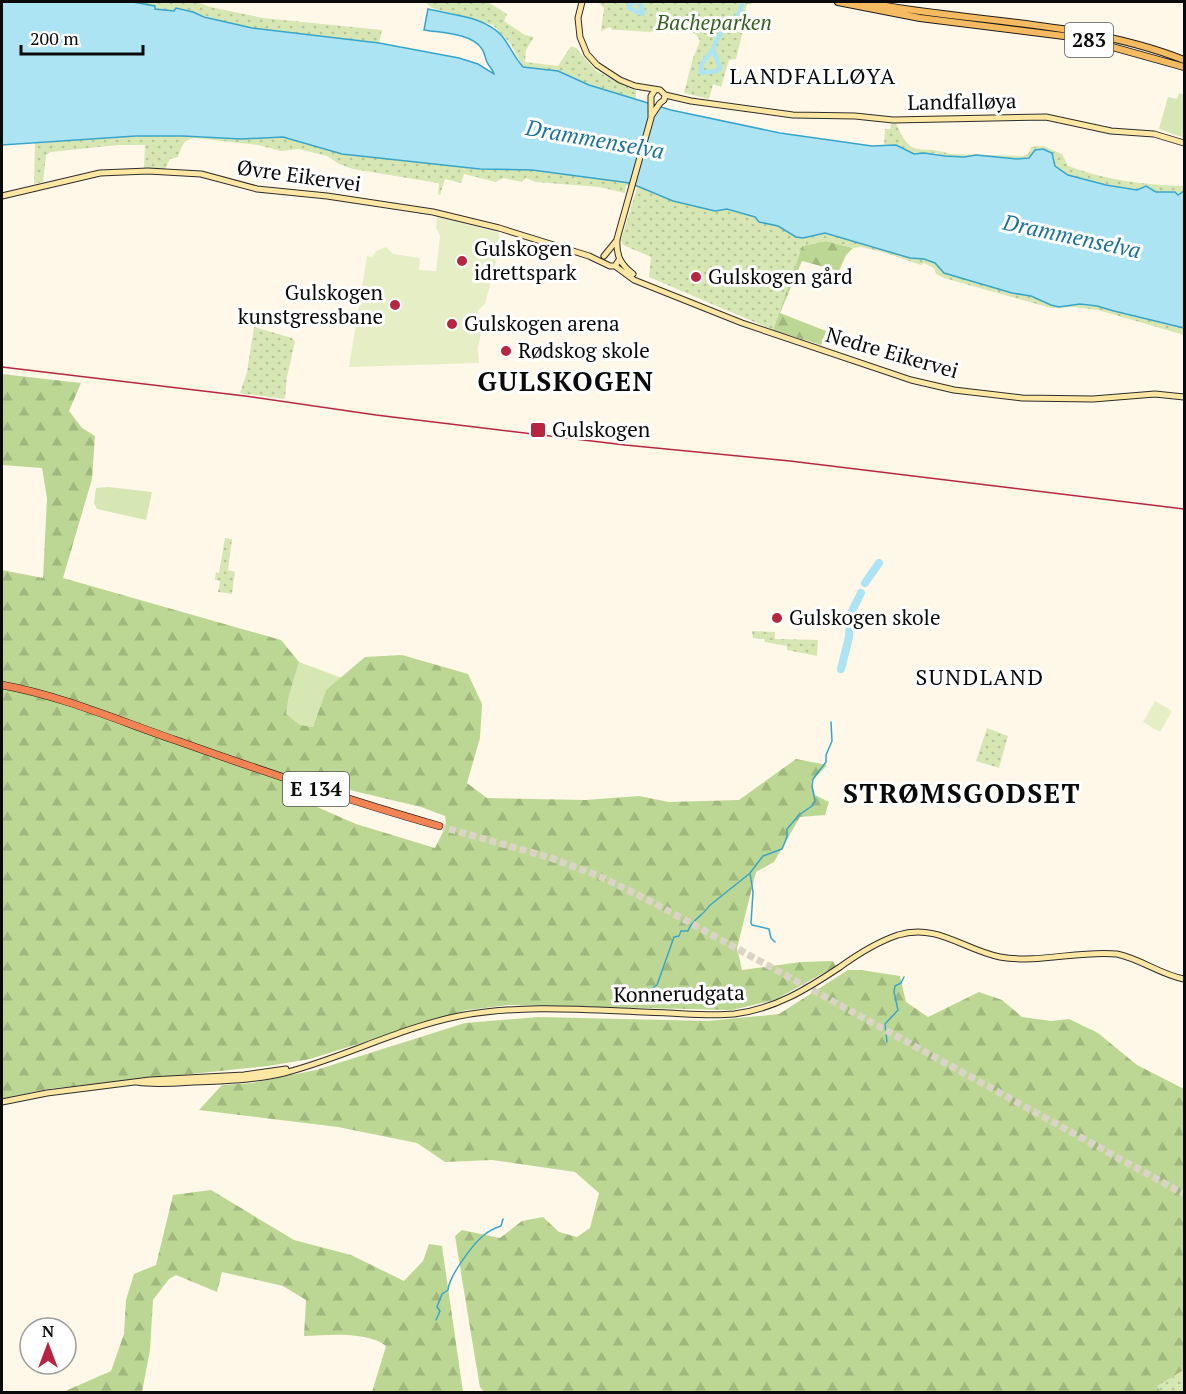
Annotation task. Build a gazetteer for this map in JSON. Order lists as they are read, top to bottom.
{
  "streets": {
    "highway": ["E 134"],
    "main road": [
      "283",
      "Landfalløya",
      "Øvre Eikervei",
      "Nedre Eikervei",
      "Konnerudgata"
    ]
  },
  "crossings": [
    ["Øvre Eikervei", "Nedre Eikervei"]
  ],
  "districts": [
    "LANDFALLØYA",
    "GULSKOGEN",
    "SUNDLAND",
    "STRØMSGODSET"
  ],
  "water": ["Drammenselva"],
  "parks": ["Bacheparken"],
  "places": {
    "other": [
      "Gulskogen idrettspark",
      "Gulskogen gård",
      "Gulskogen kunstgressbane",
      "Gulskogen arena",
      "Rødskog skole",
      "Gulskogen skole"
    ],
    "transit": ["Gulskogen"]
  },
  "scale_bar": "200 m",
  "north": "top"
}
